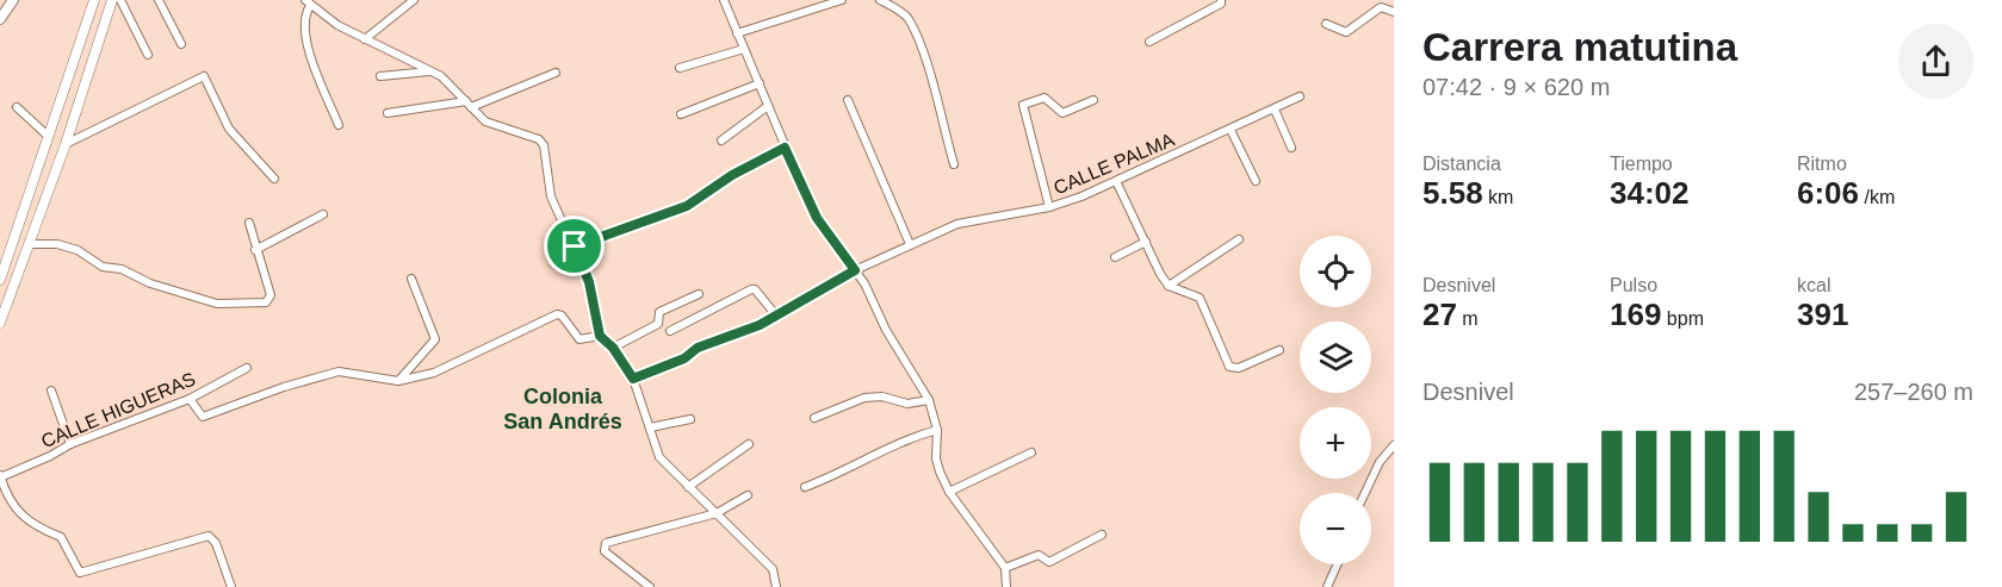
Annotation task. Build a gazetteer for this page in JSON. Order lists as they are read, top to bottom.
{
  "streets": {
    "street": ["CALLE PALMA", "CALLE HIGUERAS"]
  },
  "districts": ["Colonia San Andrés"],
  "page": {
    "heading": ["Carrera matutina", "07:42 · 9 × 620 m"],
    "stats": [
      ["Distancia", "5.58 km"],
      ["Tiempo", "34:02"],
      ["Ritmo", "6:06 /km"],
      ["Desnivel", "27 m"],
      ["Pulso", "169 bpm"],
      ["kcal", "391"]
    ],
    "map_buttons": ["+", "−"],
    "chart": ["Desnivel", "257–260 m"]
  }
}
